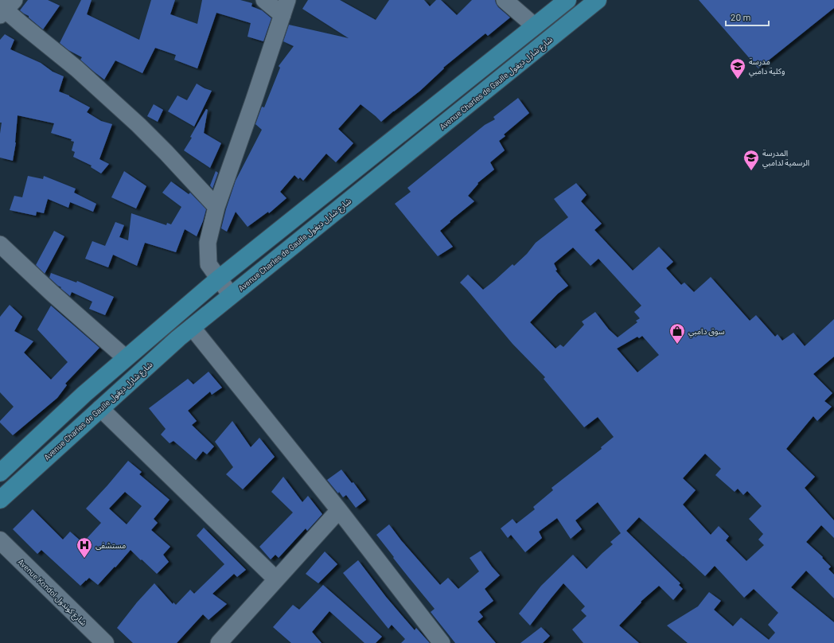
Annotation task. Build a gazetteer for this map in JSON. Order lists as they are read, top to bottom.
{
  "streets": {
    "main road": ["Avenue Charles de Gaulle شارع شارل ديغول"],
    "street": ["Avenue Kondol شارع كوندول"]
  },
  "places": {
    "school or university": ["مدرسة وكلية دامبي", "المدرسة الرسمية لدامبي"],
    "shop": ["سوق دامبي"],
    "hospital": ["مستشفى"]
  },
  "scale_bar": "20 m"
}
